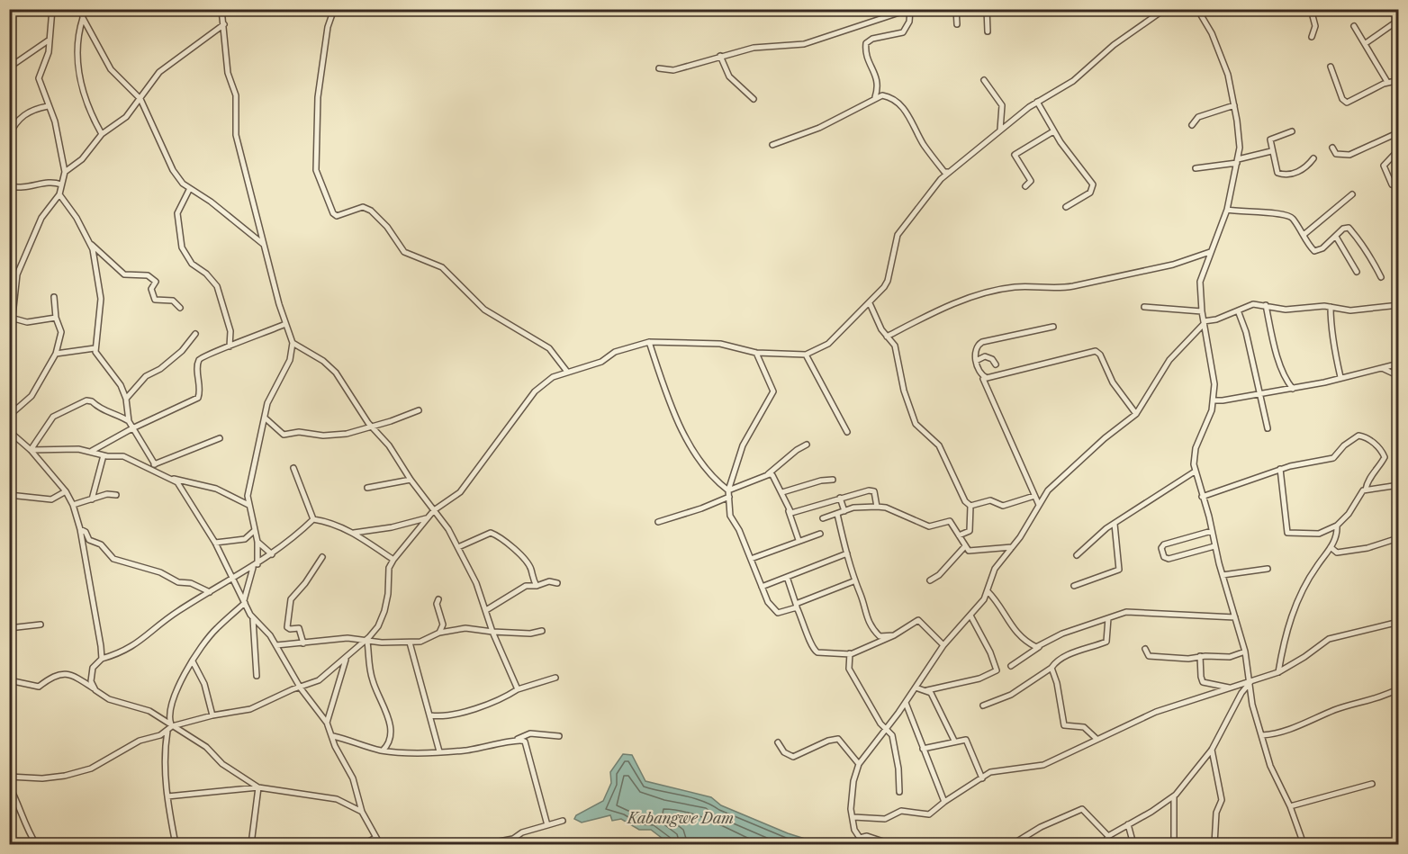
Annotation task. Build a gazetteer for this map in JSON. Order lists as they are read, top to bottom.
{
  "water": ["Kabangwe Dam"]
}
